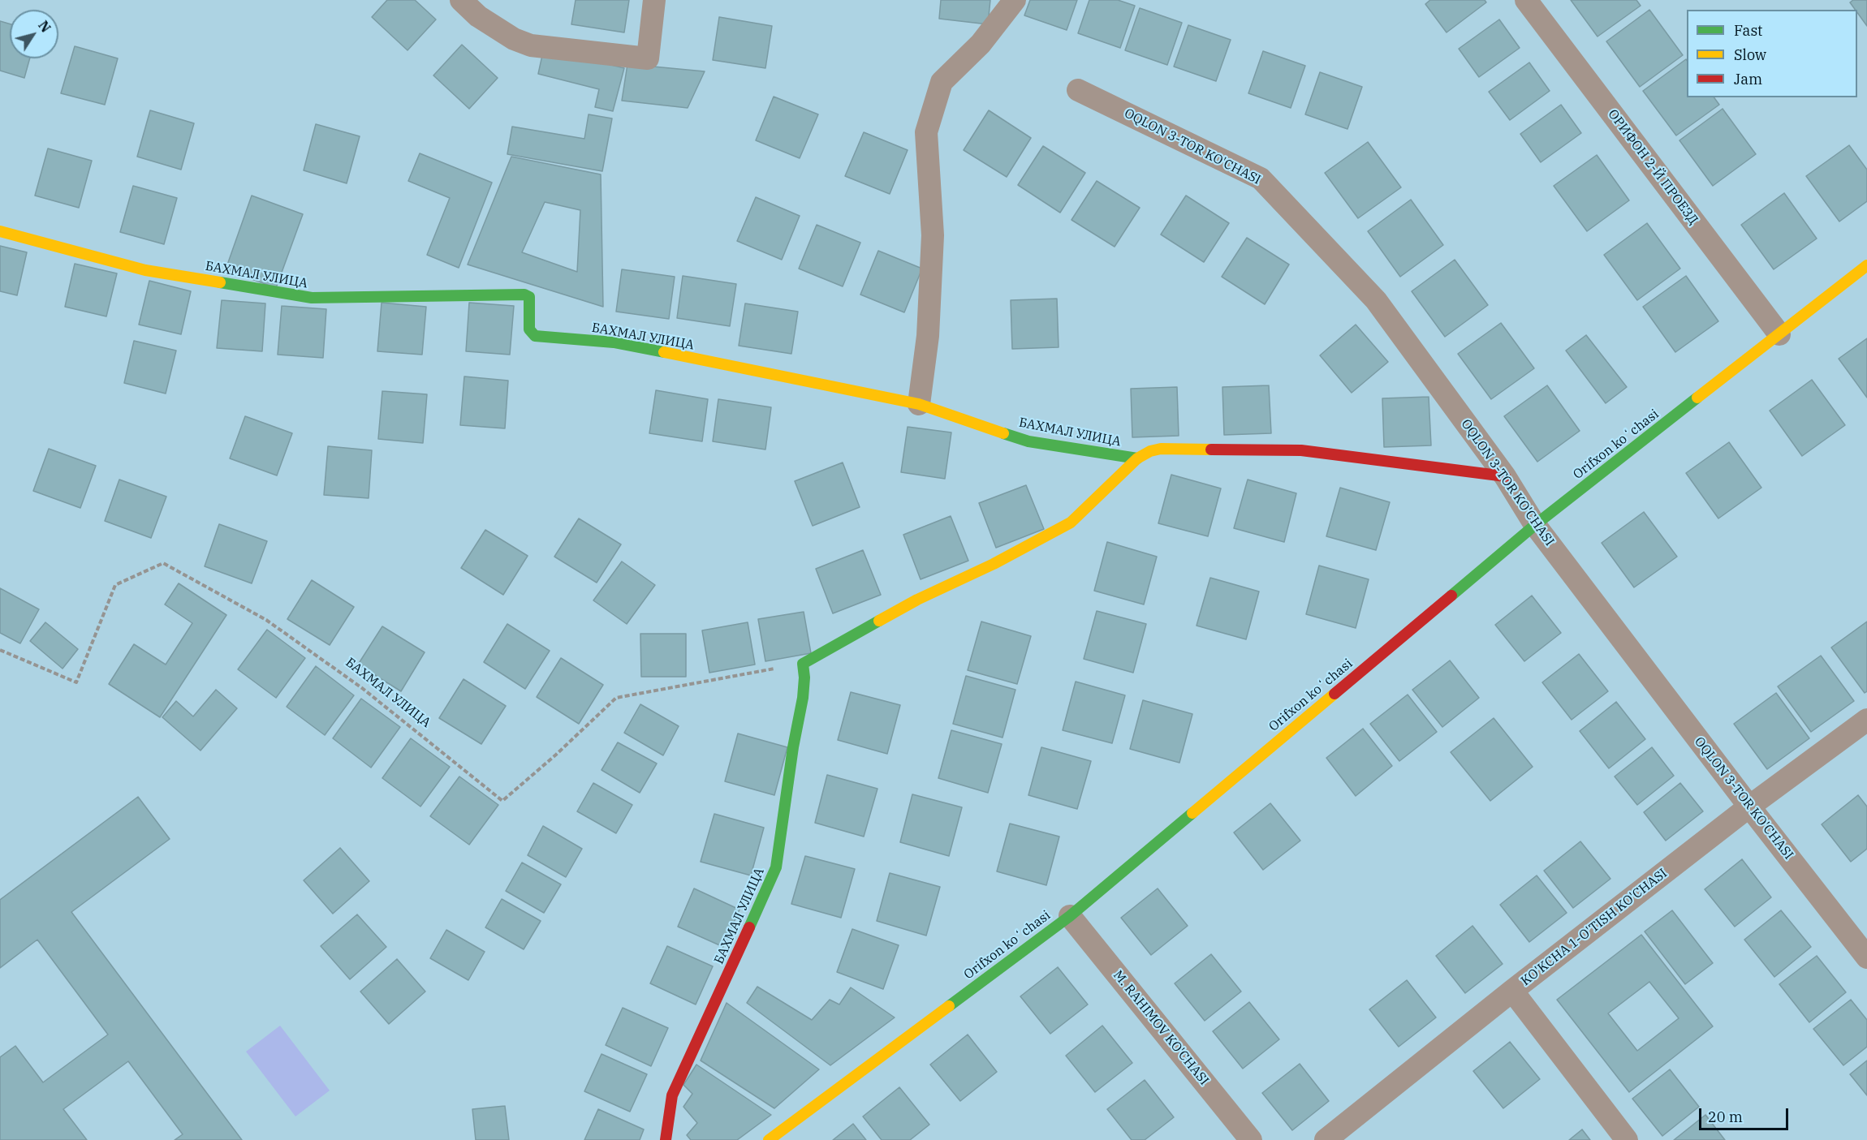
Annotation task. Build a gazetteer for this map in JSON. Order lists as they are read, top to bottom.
{
  "streets": {
    "street": [
      "OQLON 3-TOR KO'CHASI",
      "ОРИФОН 2-Й ПРОЕЗД",
      "БАХМАЛ УЛИЦА",
      "Orifxon koʻchasi",
      "KO'KCHA 1-O'TISH KO'CHASI",
      "M. RAHIMOV KO'CHASI"
    ]
  },
  "crossings": [
    ["OQLON 3-TOR KO'CHASI", "БАХМАЛ УЛИЦА"],
    ["OQLON 3-TOR KO'CHASI", "Orifxon koʻchasi"],
    ["OQLON 3-TOR KO'CHASI", "KO'KCHA 1-O'TISH KO'CHASI"],
    ["ОРИФОН 2-Й ПРОЕЗД", "Orifxon koʻchasi"],
    ["Orifxon koʻchasi", "M. RAHIMOV KO'CHASI"]
  ],
  "legend": ["Fast", "Slow", "Jam"],
  "scale_bar": "20 m",
  "north": "top right"
}
